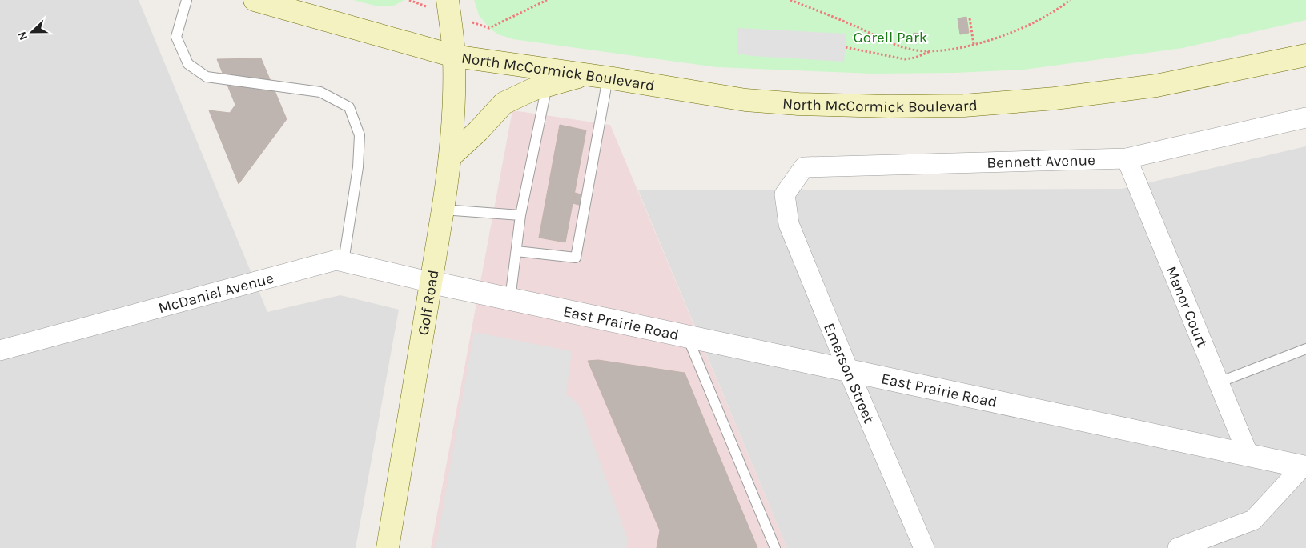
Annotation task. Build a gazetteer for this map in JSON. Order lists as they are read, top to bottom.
{
  "streets": {
    "main road": ["North McCormick Boulevard", "Golf Road"],
    "street": [
      "Bennett Avenue",
      "McDaniel Avenue",
      "Manor Court",
      "East Prairie Road",
      "Emerson Street"
    ]
  },
  "crossings": [
    ["North McCormick Boulevard", "Golf Road"],
    ["Bennett Avenue", "Manor Court"],
    ["Bennett Avenue", "Emerson Street"],
    ["McDaniel Avenue", "Golf Road"],
    ["McDaniel Avenue", "East Prairie Road"],
    ["Golf Road", "East Prairie Road"],
    ["Manor Court", "East Prairie Road"],
    ["East Prairie Road", "Emerson Street"]
  ],
  "parks": ["Gorell Park"],
  "north": "left"
}
